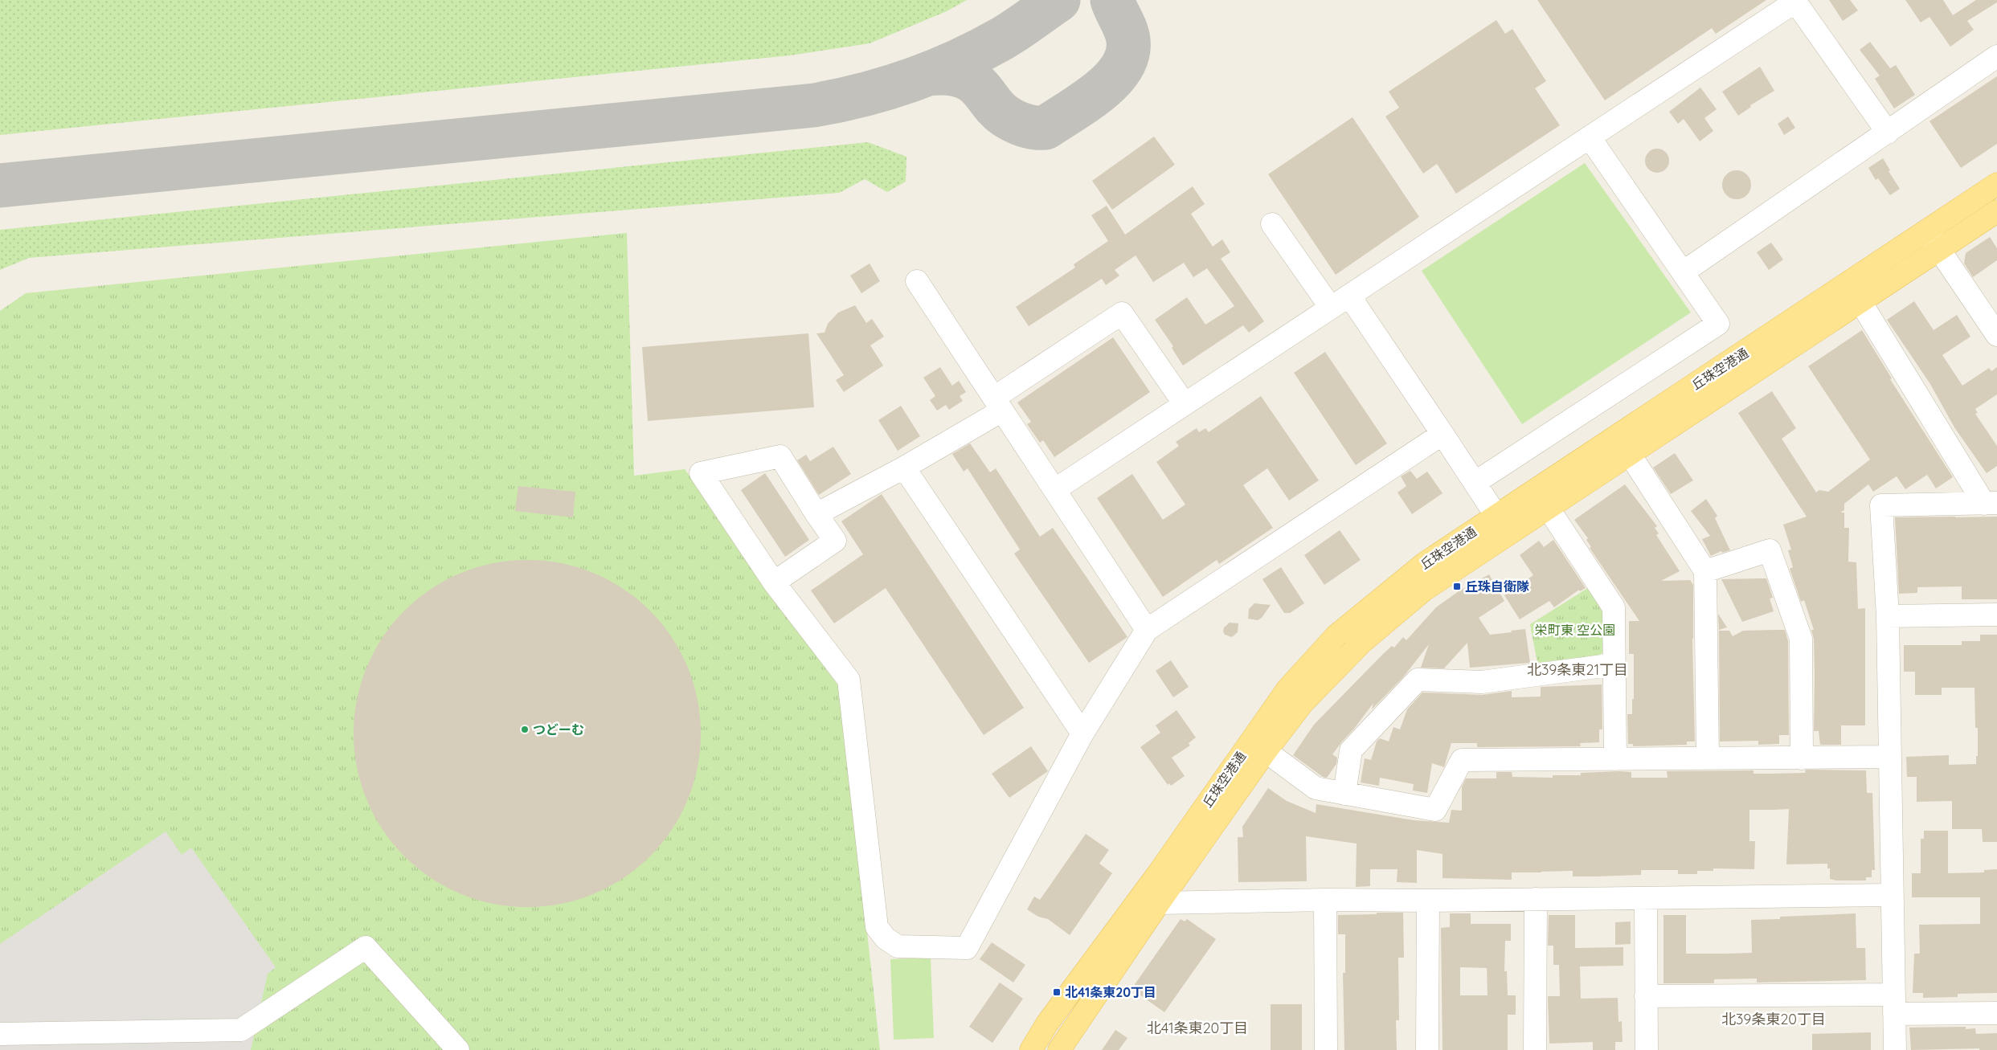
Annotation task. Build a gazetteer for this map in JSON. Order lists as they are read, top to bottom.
{
  "streets": {
    "main road": ["丘珠空港通"]
  },
  "districts": ["北39条東21丁目", "北39条東20丁目", "北41条東20丁目"],
  "parks": ["栄町東 空公園"],
  "places": {
    "transit": ["丘珠自衛隊", "北41条東20丁目"],
    "other": ["つどーむ"]
  }
}
